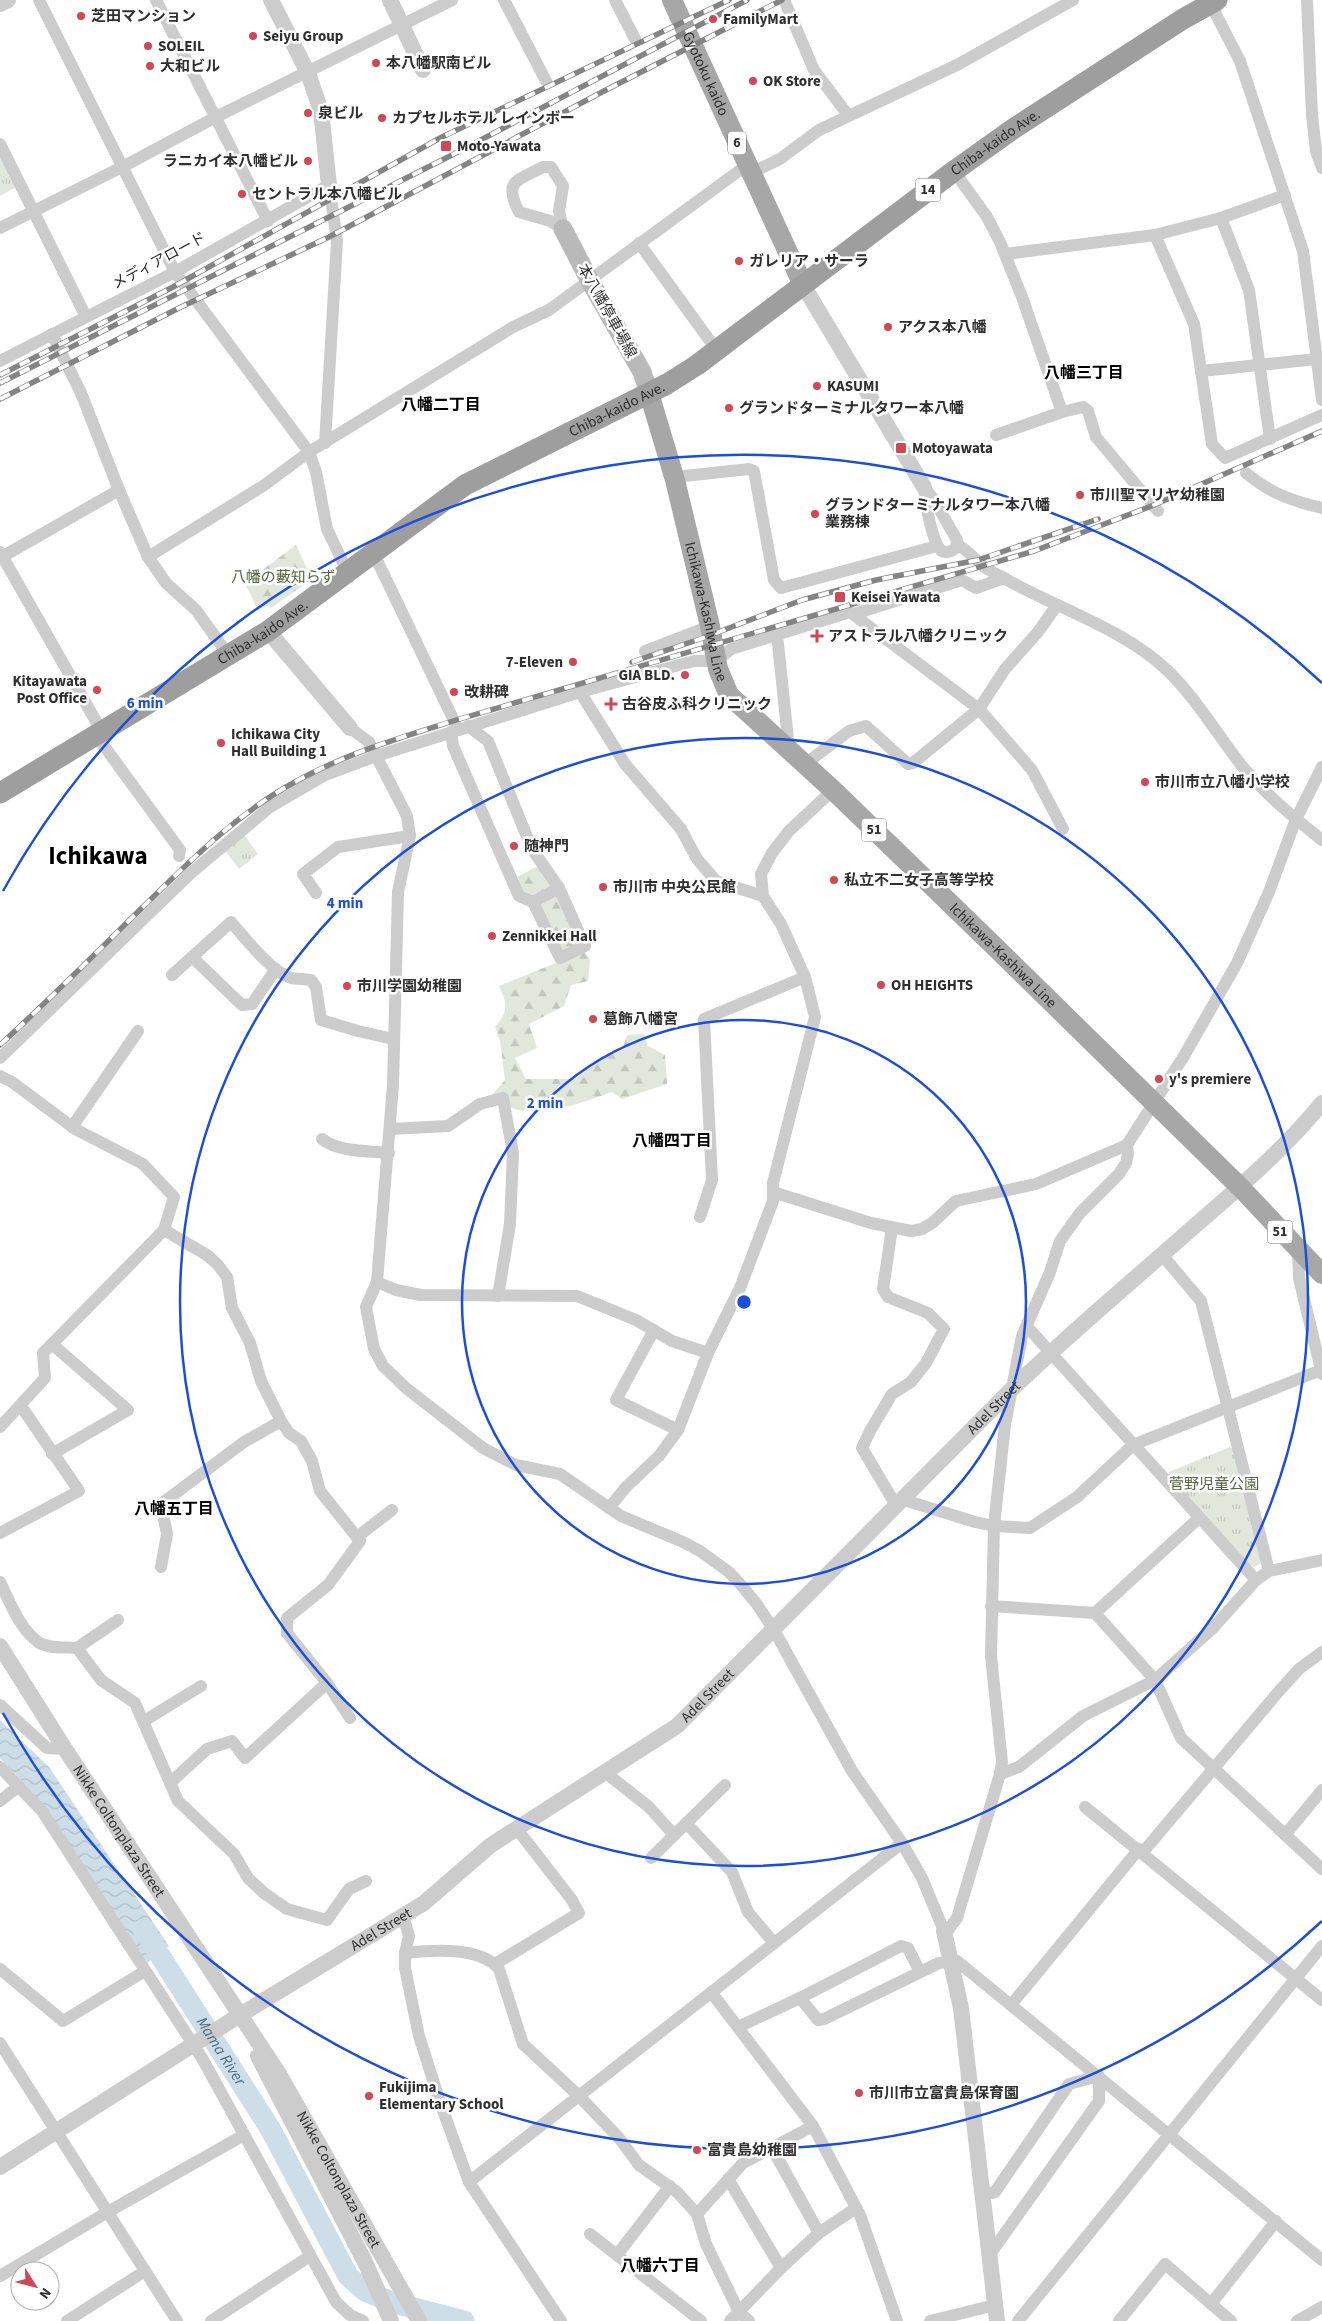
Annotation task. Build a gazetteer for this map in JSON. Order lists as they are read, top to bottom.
{
  "streets": {
    "highway": ["Chiba-kaido Ave.", "14"],
    "main road": [
      "Gyotoku kaido",
      "6",
      "本八幡停車場線",
      "Ichikawa-Kashiwa Line",
      "51"
    ],
    "street": ["メディアロード", "Adel Street", "Nikke Coltonplaza Street"]
  },
  "crossings": [
    ["Gyotoku kaido", "Chiba-kaido Ave."],
    ["Chiba-kaido Ave.", "本八幡停車場線"],
    ["Chiba-kaido Ave.", "Ichikawa-Kashiwa Line"],
    ["本八幡停車場線", "Ichikawa-Kashiwa Line"],
    ["Ichikawa-Kashiwa Line", "Adel Street"],
    ["Adel Street", "Nikke Coltonplaza Street"]
  ],
  "districts": [
    "八幡三丁目",
    "八幡二丁目",
    "Ichikawa",
    "八幡四丁目",
    "八幡五丁目",
    "八幡六丁目"
  ],
  "water": ["Mama River"],
  "parks": ["八幡の藪知らず", "菅野児童公園"],
  "places": {
    "other": [
      "芝田マンション",
      "FamilyMart",
      "Seiyu Group",
      "SOLEIL",
      "本八幡駅南ビル",
      "大和ビル",
      "OK Store",
      "泉ビル",
      "カプセルホテル レインボー",
      "ラニカイ本八幡ビル",
      "セントラル本八幡ビル",
      "ガレリア・サーラ",
      "アクス本八幡",
      "KASUMI",
      "グランドターミナルタワー本八幡",
      "市川聖マリヤ幼稚園",
      "グランドターミナルタワー本八幡 業務棟",
      "7-Eleven",
      "GIA BLD.",
      "Kitayawata Post Office",
      "改耕碑",
      "Ichikawa City Hall Building 1",
      "市川市立八幡小学校",
      "随神門",
      "私立不二女子高等学校",
      "市川市 中央公民館",
      "Zennikkei Hall",
      "OH HEIGHTS",
      "市川学園幼稚園",
      "葛飾八幡宮",
      "y's premiere",
      "市川市立富貴島保育園",
      "Fukijima Elementary School",
      "富貴島幼稚園"
    ],
    "transit": ["Moto-Yawata", "Motoyawata", "Keisei Yawata"],
    "health": ["アストラル八幡クリニック", "古谷皮ふ科クリニック"]
  },
  "north": "bottom right",
  "rings": ["6 min", "4 min", "2 min"]
}
